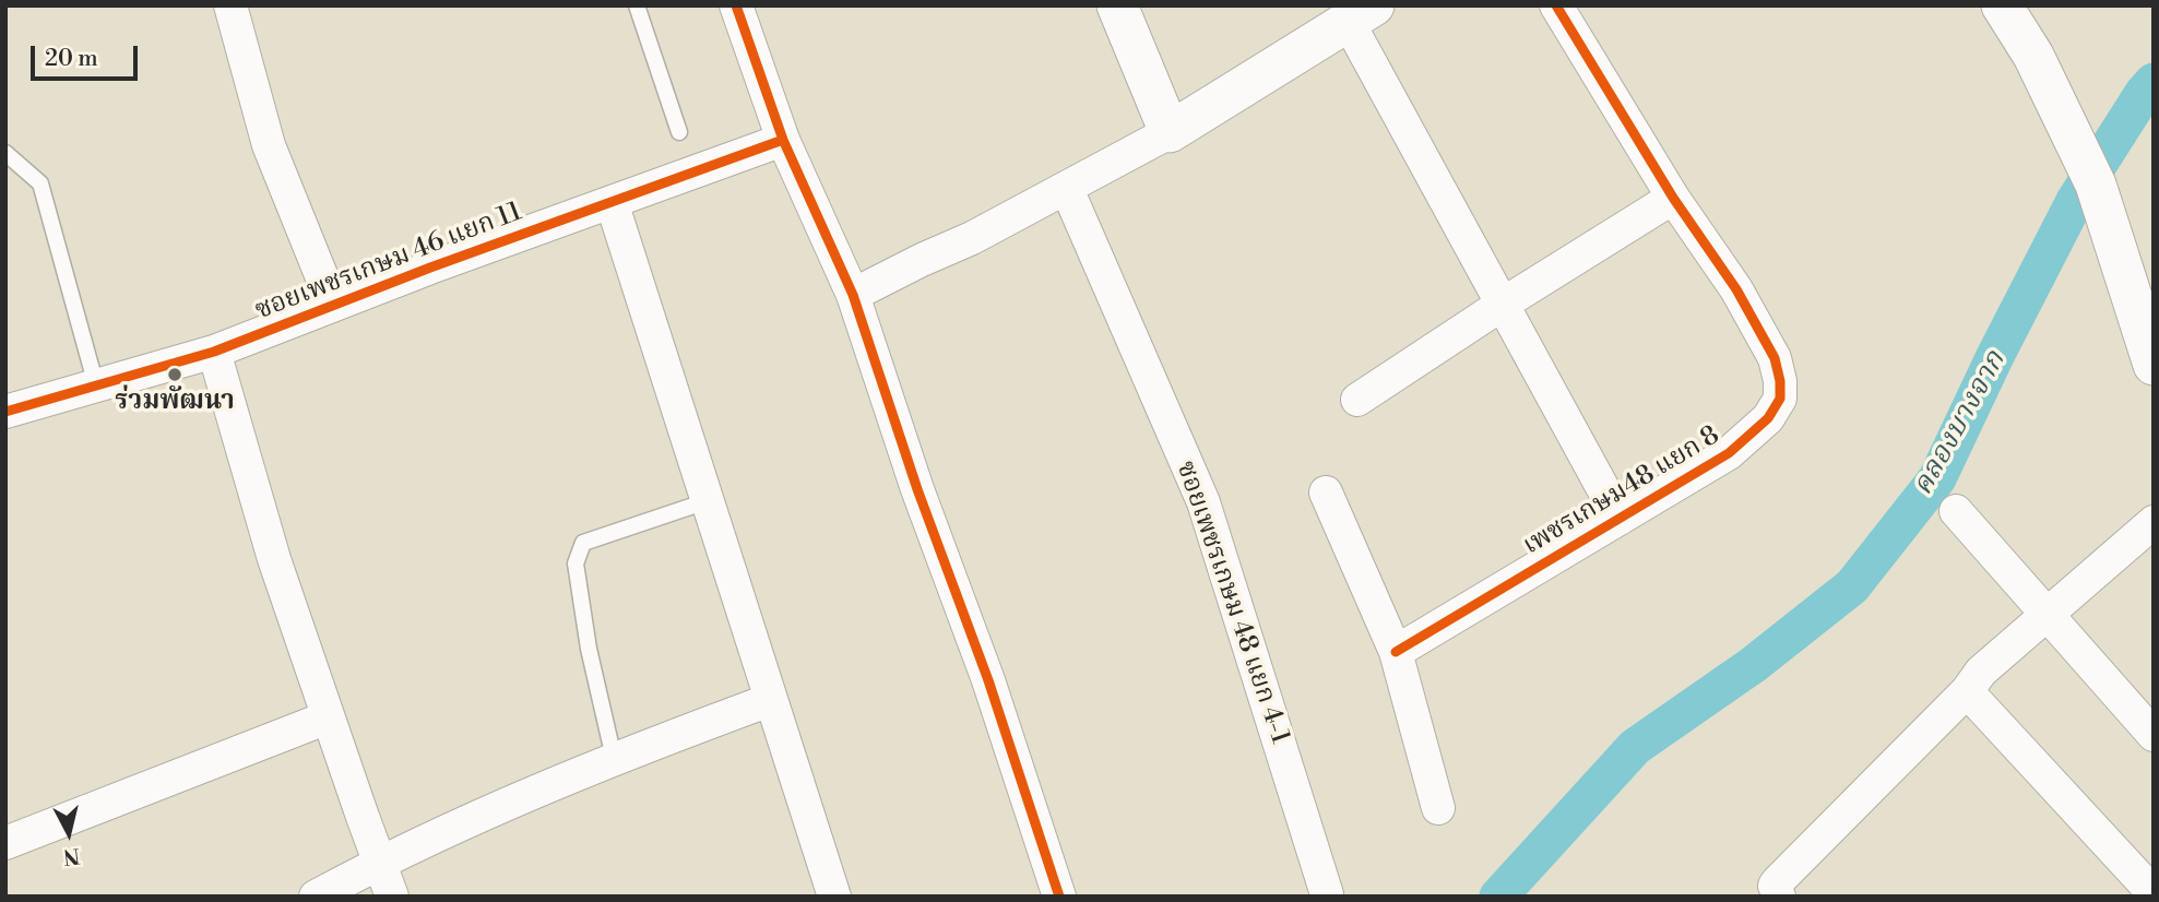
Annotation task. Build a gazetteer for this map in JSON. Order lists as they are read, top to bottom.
{
  "streets": {
    "street": ["ซอยเพชรเกษม 46 แยก 11", "เพชรเกษม48 แยก 8", "ซอยเพชรเกษม 48 แยก 4-1"]
  },
  "water": ["คลองบางจาก"],
  "places": ["ร่วมพัฒนา"],
  "scale_bar": "20 m",
  "north": "bottom"
}
